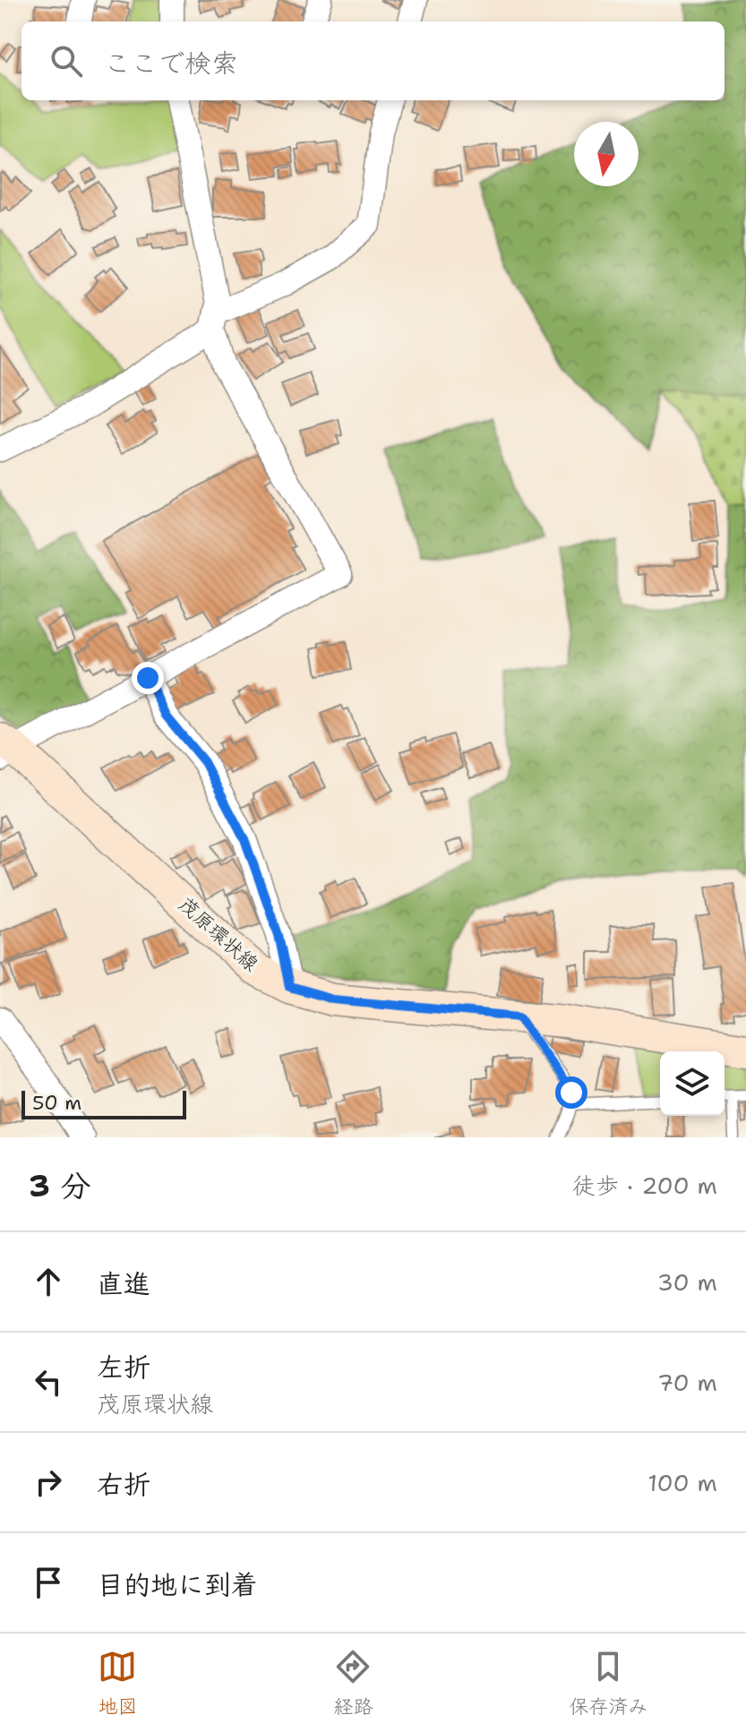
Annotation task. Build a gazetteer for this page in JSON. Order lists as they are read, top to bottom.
{
  "streets": {
    "main road": ["茂原環状線"]
  },
  "scale_bar": "50 m",
  "north": "bottom",
  "page": {
    "search": "ここで検索",
    "scale": "50 m",
    "heading": ["3 分", "徒歩 · 200 m"],
    "list": [
      ["直進", "30 m"],
      ["左折", "茂原環状線", "70 m"],
      ["右折", "100 m"],
      "目的地に到着"
    ],
    "nav": ["地図", "経路", "保存済み"]
  }
}
